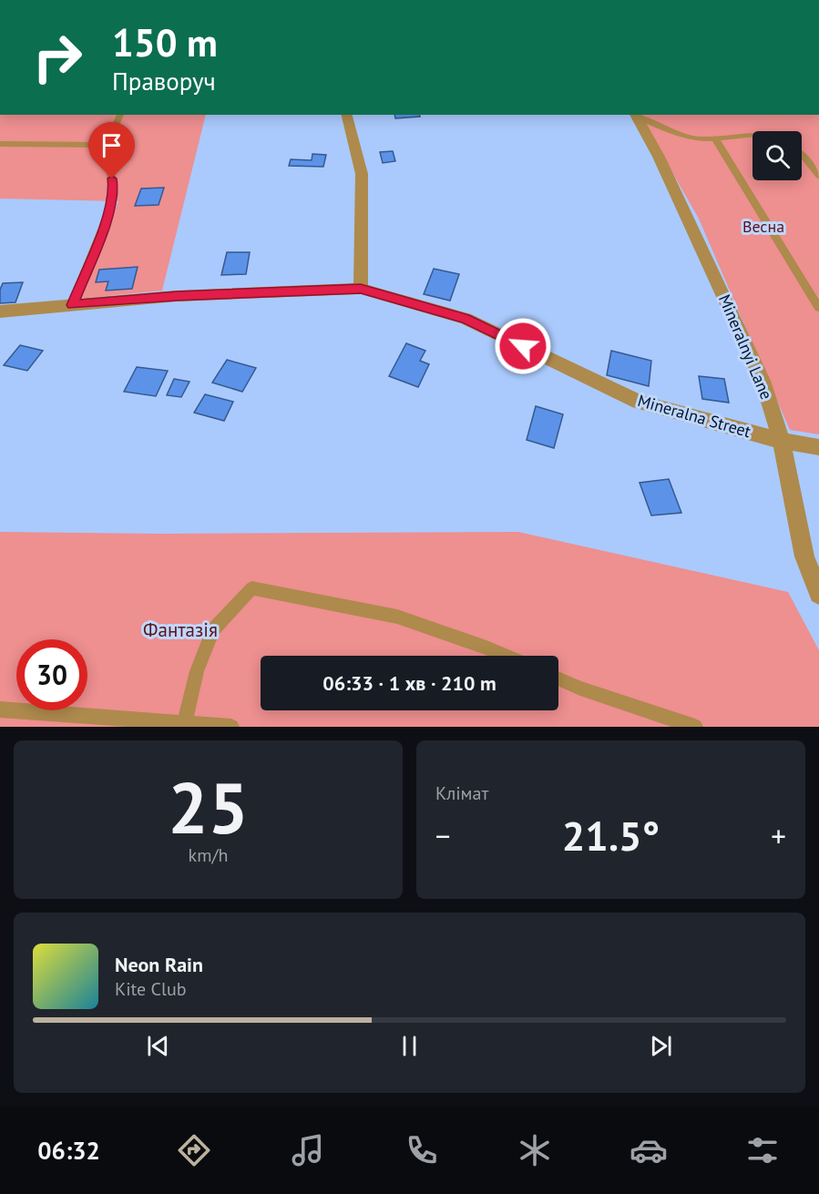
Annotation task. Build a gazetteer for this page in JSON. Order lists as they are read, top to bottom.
{
  "streets": {
    "street": ["Mineralnyi Lane", "Mineralna Street"]
  },
  "crossings": [
    ["Mineralnyi Lane", "Mineralna Street"]
  ],
  "parks": ["Весна", "Фантазія"],
  "page": {
    "turn": ["150 m", "Праворуч"],
    "limit": "30",
    "trip": "06:33 · 1 хв · 210 m",
    "tile": [
      ["25", "km/h"],
      "Клімат"
    ],
    "heat": ["−", "21.5°", "+"],
    "song": ["Neon Rain", "Kite Club"],
    "tabs": "06:32"
  }
}
